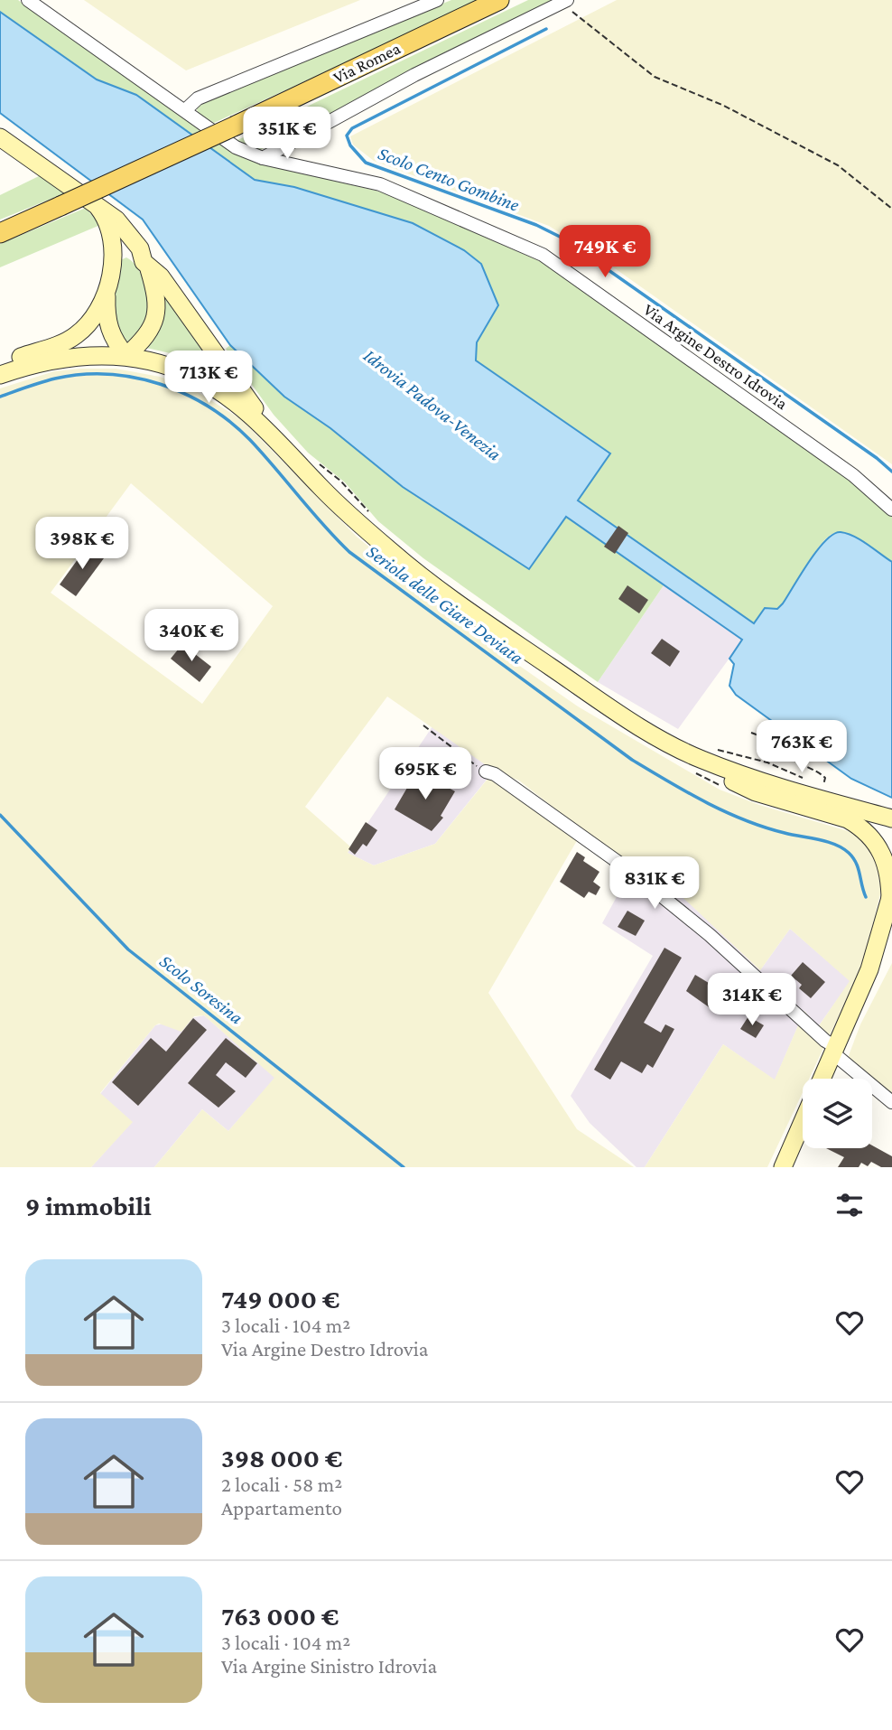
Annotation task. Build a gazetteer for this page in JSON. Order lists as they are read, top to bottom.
{
  "streets": {
    "main road": ["Via Romea"],
    "street": ["Via Argine Destro Idrovia"]
  },
  "water": [
    "Scolo Cento Gombine",
    "Idrovia Padova-Venezia",
    "Seriola delle Giare Deviata",
    "Scolo Soresina"
  ],
  "page": {
    "price": [
      "351K €",
      "749K €",
      "713K €",
      "398K €",
      "340K €",
      "763K €",
      "695K €",
      "831K €",
      "314K €"
    ],
    "heading": "9 immobili",
    "list": [
      {
        "name": "749 000 €",
        "note": "3 locali · 104 m² · Via Argine Destro Idrovia"
      },
      {
        "name": "398 000 €",
        "note": "2 locali · 58 m² · Appartamento"
      },
      {
        "name": "763 000 €",
        "note": "3 locali · 104 m² · Via Argine Sinistro Idrovia"
      }
    ]
  }
}
